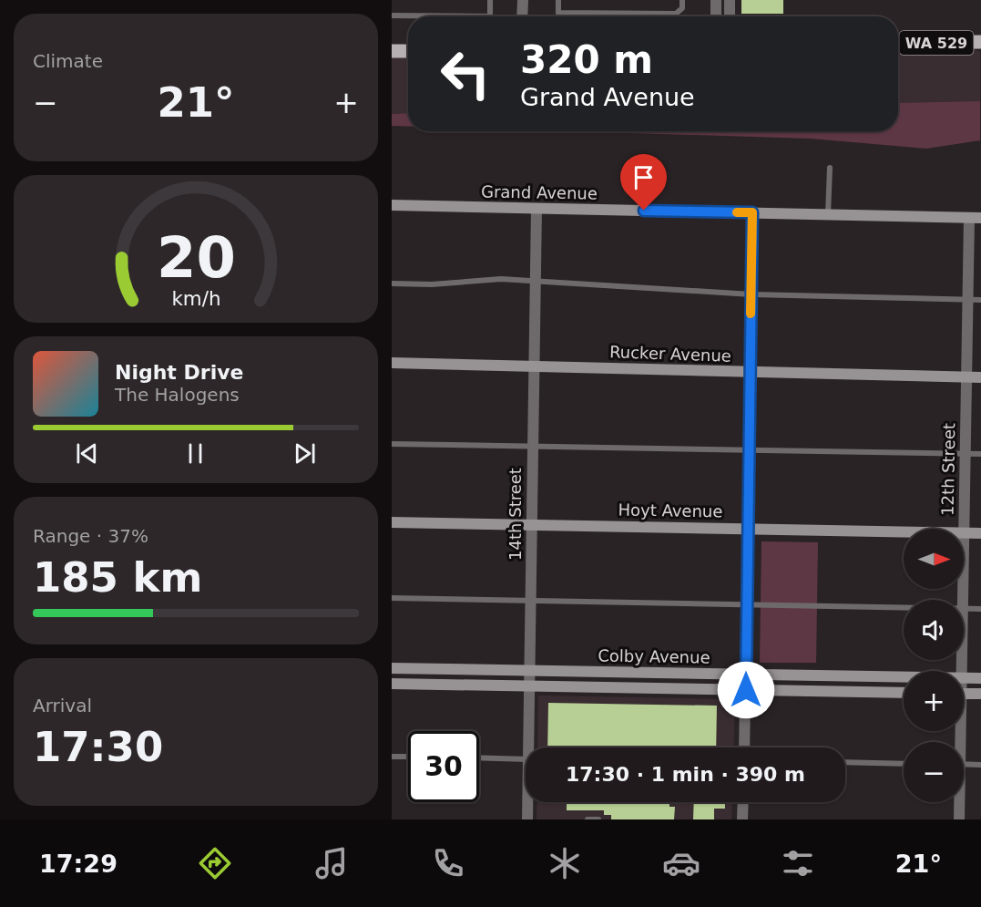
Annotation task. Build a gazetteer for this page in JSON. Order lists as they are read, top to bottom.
{
  "streets": {
    "main road": ["WA 529"],
    "street": [
      "Grand Avenue",
      "Rucker Avenue",
      "12th Street",
      "Hoyt Avenue",
      "14th Street",
      "Colby Avenue"
    ]
  },
  "crossings": [
    ["Grand Avenue", "12th Street"],
    ["Grand Avenue", "14th Street"],
    ["Rucker Avenue", "12th Street"],
    ["Rucker Avenue", "14th Street"],
    ["12th Street", "Hoyt Avenue"],
    ["Hoyt Avenue", "14th Street"],
    ["14th Street", "Colby Avenue"]
  ],
  "north": "right",
  "page": {
    "tile": [
      "Climate",
      ["Range · 37%", "185 km"],
      ["Arrival", "17:30"]
    ],
    "turn": ["320 m", "Grand Avenue"],
    "heat": ["−", "21°", "+"],
    "song": ["Night Drive", "The Halogens"],
    "map_buttons": ["+", "−"],
    "limit": "30",
    "trip": "17:30 · 1 min · 390 m",
    "tabs": ["17:29", "21°"],
    "gauge": ["20", "km/h"]
  }
}
